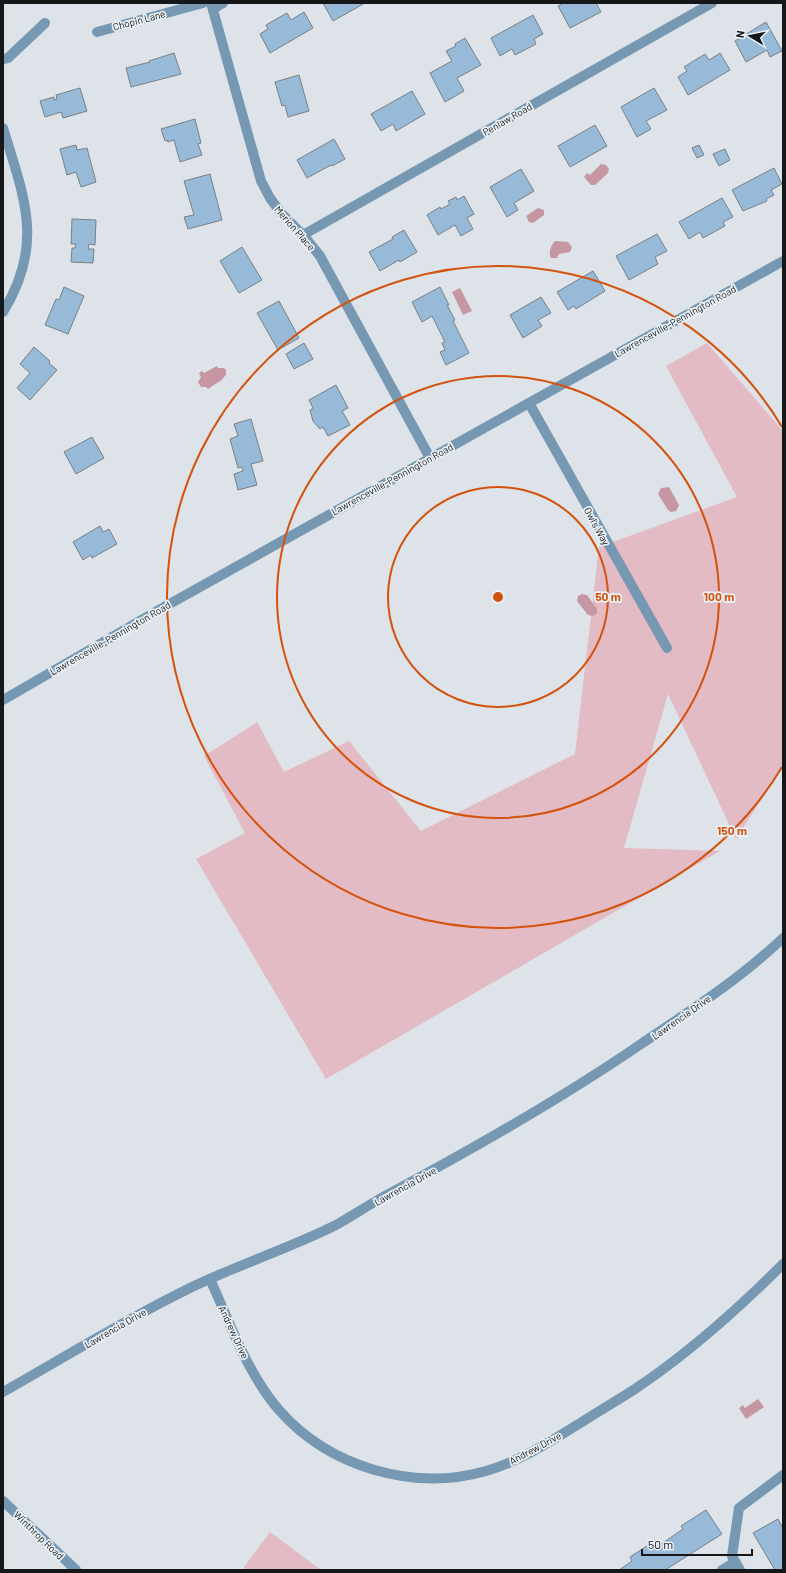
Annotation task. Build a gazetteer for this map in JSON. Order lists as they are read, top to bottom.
{
  "streets": {
    "street": [
      "Chopin Lane",
      "Penlaw Road",
      "Merion Place",
      "Lawrenceville-Pennington Road",
      "Owl's Way",
      "Lawrencia Drive",
      "Andrew Drive",
      "Winthrop Road"
    ]
  },
  "crossings": [
    ["Penlaw Road", "Merion Place"],
    ["Merion Place", "Lawrenceville-Pennington Road"],
    ["Lawrenceville-Pennington Road", "Owl's Way"],
    ["Lawrencia Drive", "Andrew Drive"]
  ],
  "scale_bar": "50 m",
  "north": "left",
  "rings": ["50 m", "100 m", "150 m"]
}
